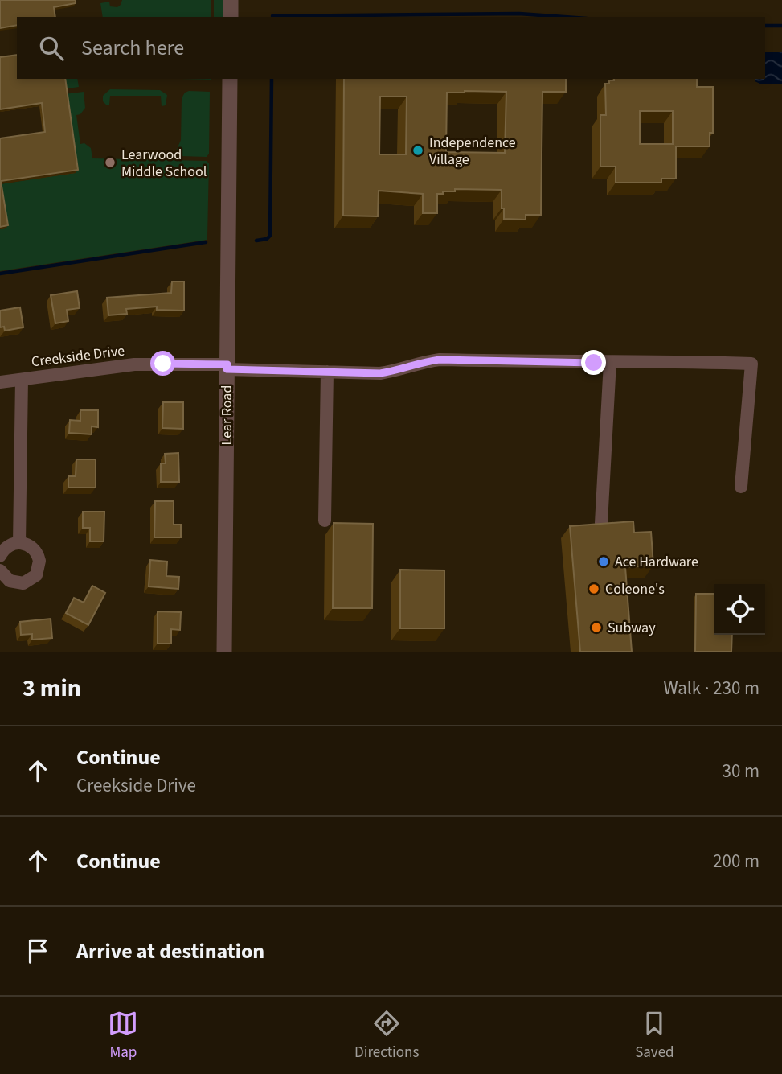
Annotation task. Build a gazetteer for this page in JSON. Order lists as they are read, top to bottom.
{
  "streets": {
    "street": ["Creekside Drive", "Lear Road"]
  },
  "crossings": [
    ["Creekside Drive", "Lear Road"]
  ],
  "places": [
    "Independence Village",
    "Learwood Middle School",
    "Ace Hardware",
    "Coleone's",
    "Subway"
  ],
  "page": {
    "search": "Search here",
    "heading": ["3 min", "Walk · 230 m"],
    "list": [
      ["Continue", "Creekside Drive", "30 m"],
      ["Continue", "200 m"],
      "Arrive at destination"
    ],
    "nav": ["Map", "Directions", "Saved"]
  }
}
